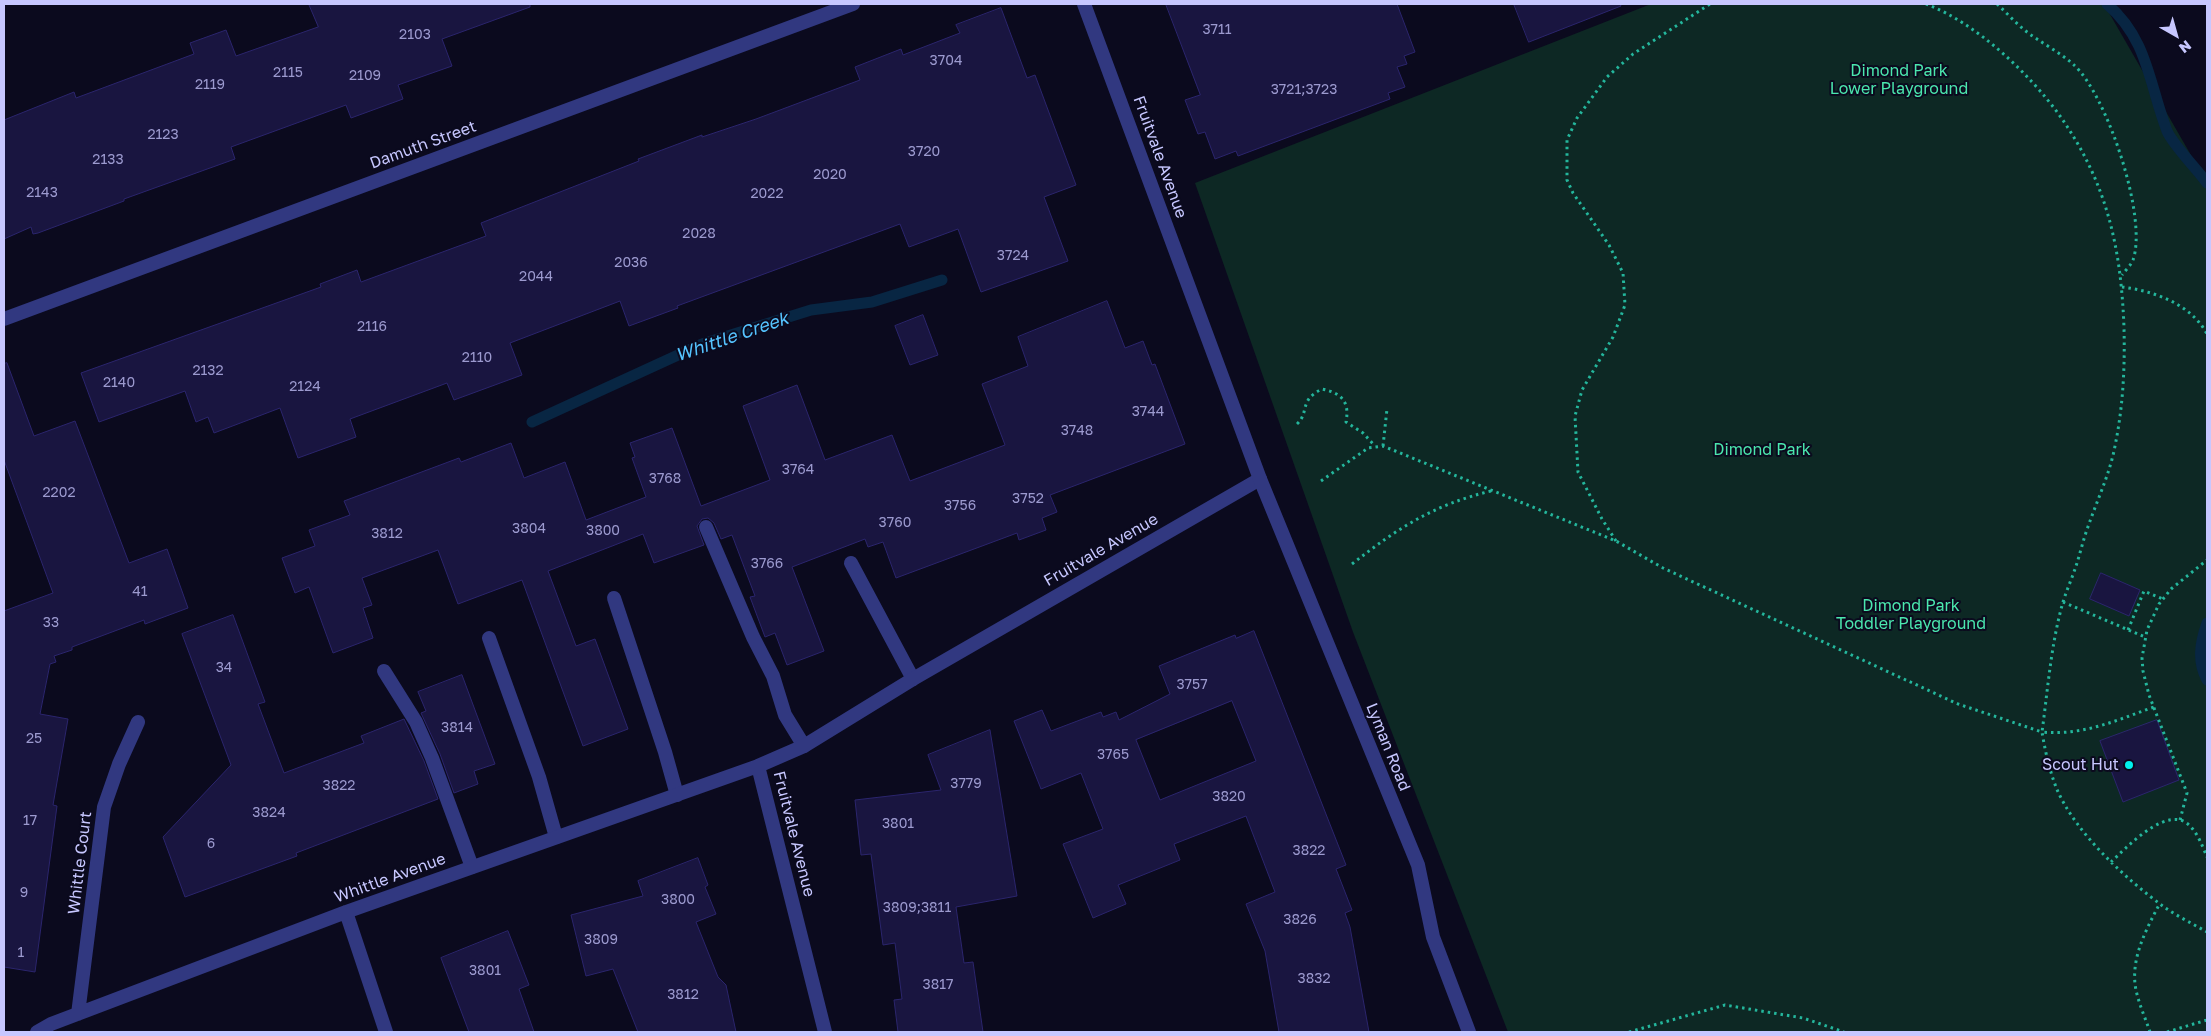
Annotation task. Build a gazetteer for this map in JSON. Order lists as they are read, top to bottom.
{
  "streets": {
    "street": [
      "Damuth Street",
      "Fruitvale Avenue",
      "Lyman Road",
      "Whittle Court",
      "Whittle Avenue"
    ]
  },
  "crossings": [
    ["Fruitvale Avenue", "Lyman Road"],
    ["Fruitvale Avenue", "Whittle Avenue"],
    ["Whittle Court", "Whittle Avenue"]
  ],
  "water": ["Whittle Creek"],
  "parks": ["Dimond Park Lower Playground", "Dimond Park", "Dimond Park Toddler Playground"],
  "places": ["Scout Hut"],
  "house_numbers": [
    "3711",
    "2103",
    "3704",
    "2115",
    "2109",
    "2119",
    "3721;3723",
    "2123",
    "3720",
    "2133",
    "2020",
    "2143",
    "2022",
    "2028",
    "3724",
    "2036",
    "2044",
    "2116",
    "2110",
    "2132",
    "2140",
    "2124",
    "3744",
    "3748",
    "3764",
    "3768",
    "2202",
    "3752",
    "3756",
    "3760",
    "3804",
    "3800",
    "3812",
    "3766",
    "41",
    "33",
    "34",
    "3757",
    "3814",
    "25",
    "3765",
    "3779",
    "3822",
    "3820",
    "3824",
    "17",
    "3801",
    "6",
    "3822",
    "9",
    "3800",
    "3809;3811",
    "3826",
    "3809",
    "1",
    "3801",
    "3832",
    "3817",
    "3812"
  ],
  "north": "bottom right"
}
